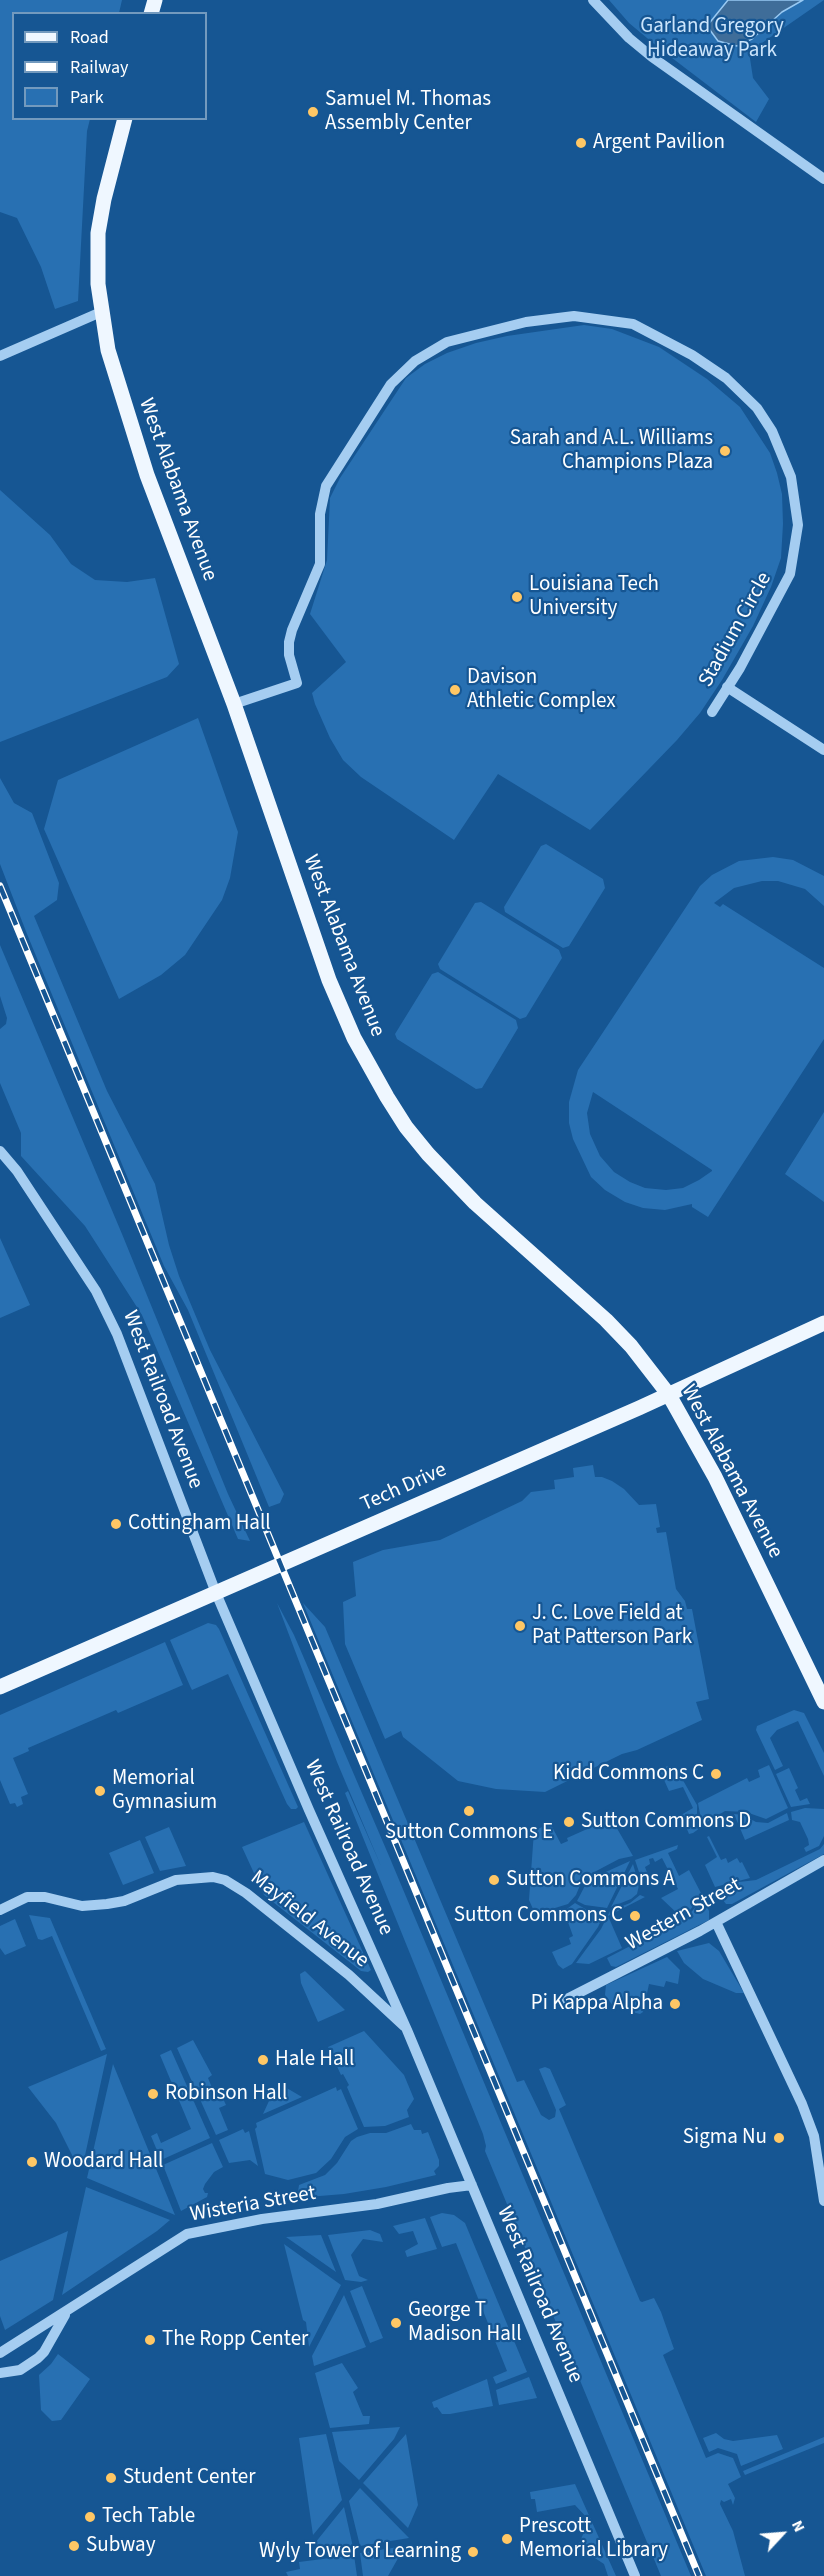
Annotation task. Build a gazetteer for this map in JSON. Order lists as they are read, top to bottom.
{
  "streets": {
    "main road": ["West Alabama Avenue", "Tech Drive"],
    "street": [
      "Stadium Circle",
      "West Railroad Avenue",
      "Western Street",
      "Mayfield Avenue",
      "Wisteria Street"
    ]
  },
  "crossings": [
    ["West Alabama Avenue", "Stadium Circle"],
    ["West Alabama Avenue", "Tech Drive"],
    ["West Railroad Avenue", "Tech Drive"],
    ["West Railroad Avenue", "Mayfield Avenue"],
    ["West Railroad Avenue", "Wisteria Street"]
  ],
  "parks": ["Garland Gregory Hideaway Park"],
  "places": [
    "Samuel M. Thomas Assembly Center",
    "Argent Pavilion",
    "Sarah and A.L. Williams Champions Plaza",
    "Louisiana Tech University",
    "Davison Athletic Complex",
    "Cottingham Hall",
    "J. C. Love Field at Pat Patterson Park",
    "Kidd Commons C",
    "Memorial Gymnasium",
    "Sutton Commons E",
    "Sutton Commons D",
    "Sutton Commons A",
    "Sutton Commons C",
    "Pi Kappa Alpha",
    "Hale Hall",
    "Robinson Hall",
    "Sigma Nu",
    "Woodard Hall",
    "George T Madison Hall",
    "The Ropp Center",
    "Student Center",
    "Tech Table",
    "Prescott Memorial Library",
    "Subway",
    "Wyly Tower of Learning"
  ],
  "legend": ["Road", "Railway", "Park"],
  "north": "top right"
}
